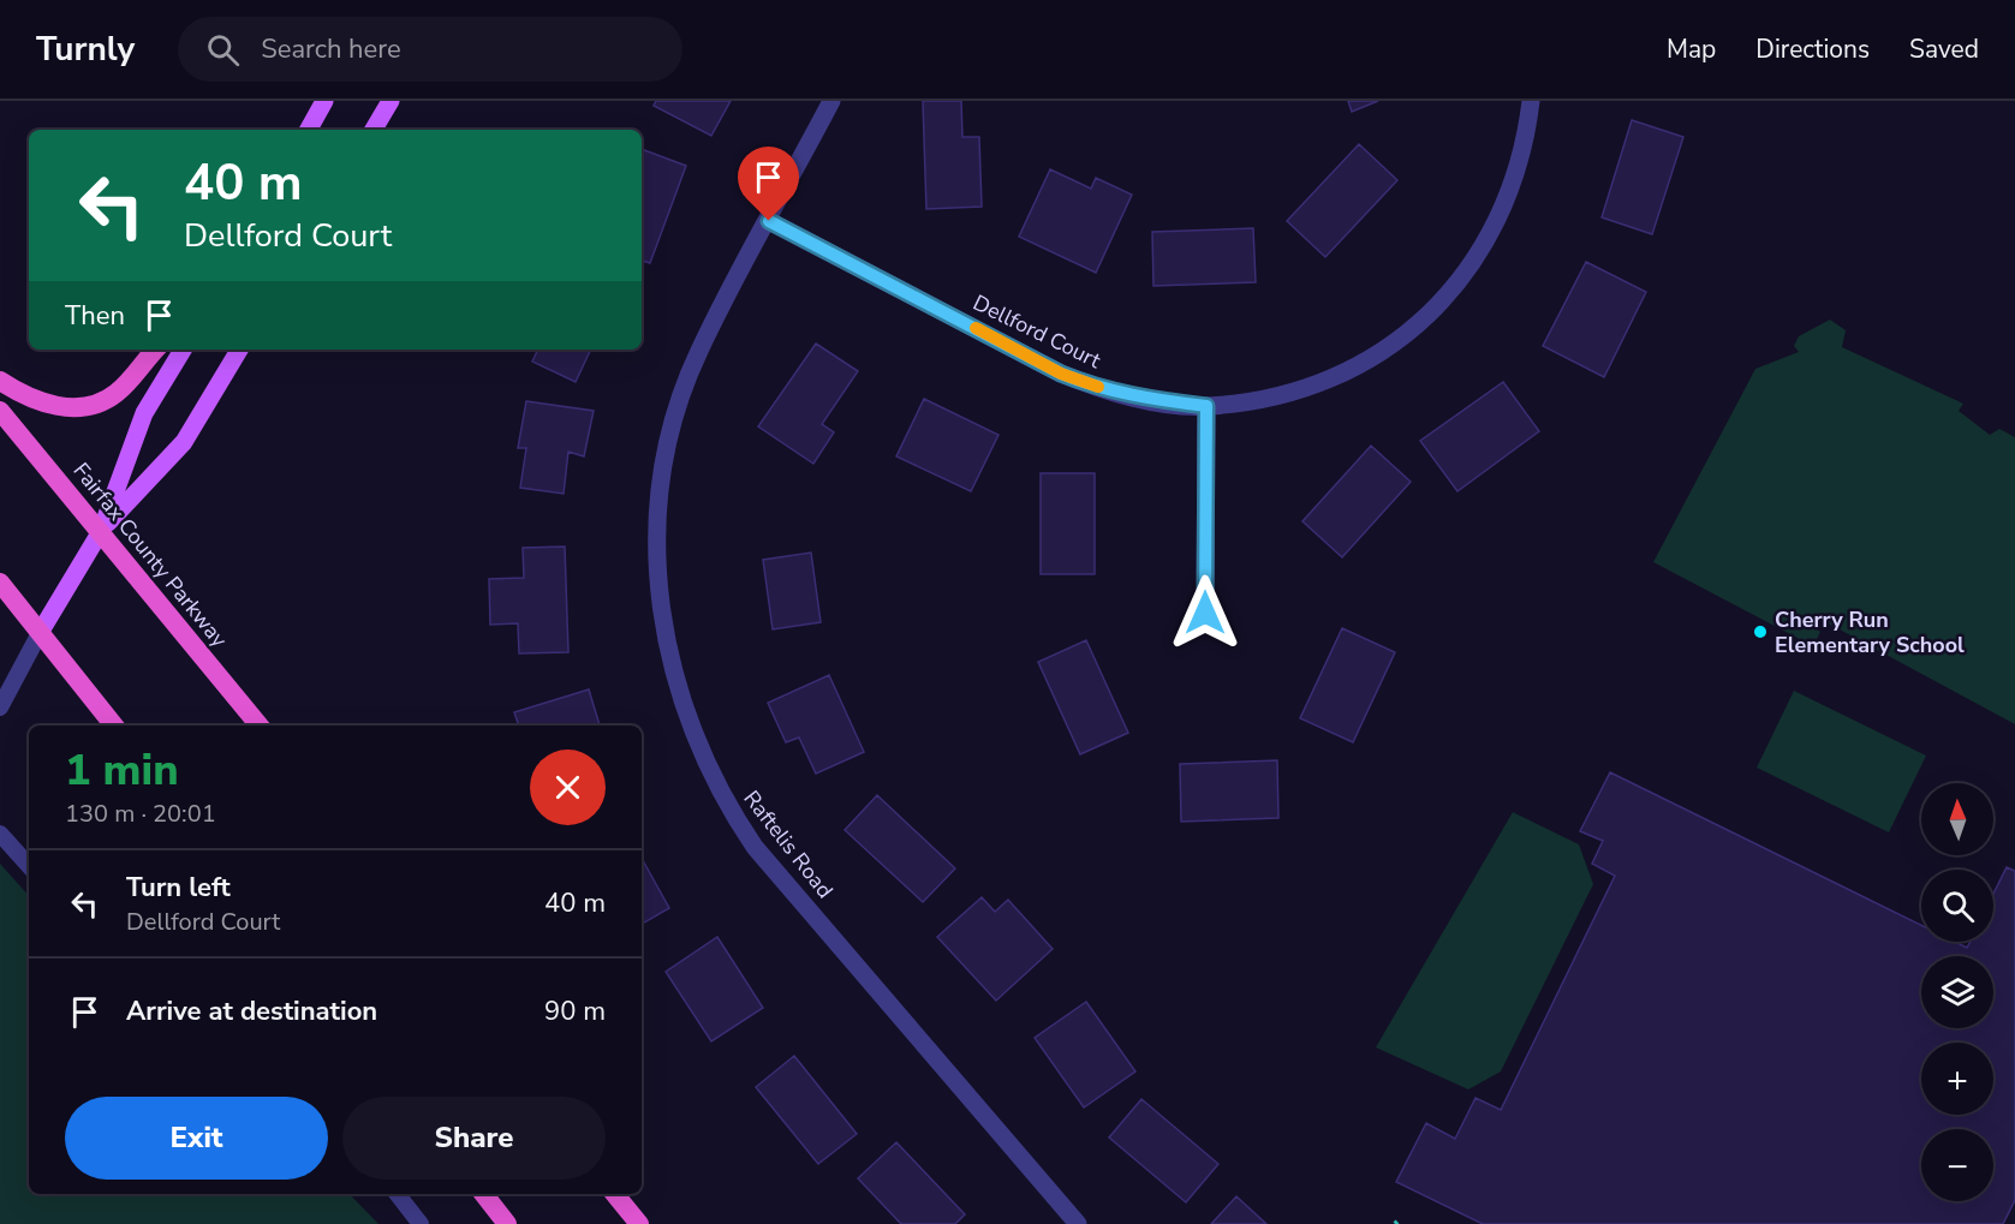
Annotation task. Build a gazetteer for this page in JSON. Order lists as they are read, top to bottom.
{
  "streets": {
    "highway": ["Fairfax County Parkway"],
    "street": ["Dellford Court", "Raftelis Road"]
  },
  "crossings": [
    ["Dellford Court", "Raftelis Road"]
  ],
  "places": ["Cherry Run Elementary School"],
  "north": "top",
  "page": {
    "header": "Turnly",
    "search": "Search here",
    "nav": ["Map", "Directions", "Saved"],
    "turn": ["40 m", "Dellford Court"],
    "then": "Then",
    "heading": ["1 min", "130 m · 20:01"],
    "map_buttons": ["+", "−"],
    "list": [
      {
        "name": "Turn left",
        "note": "Dellford Court",
        "value": "40 m"
      },
      {
        "name": "Arrive at destination",
        "value": "90 m"
      }
    ],
    "buttons": ["Exit", "Share"]
  }
}
